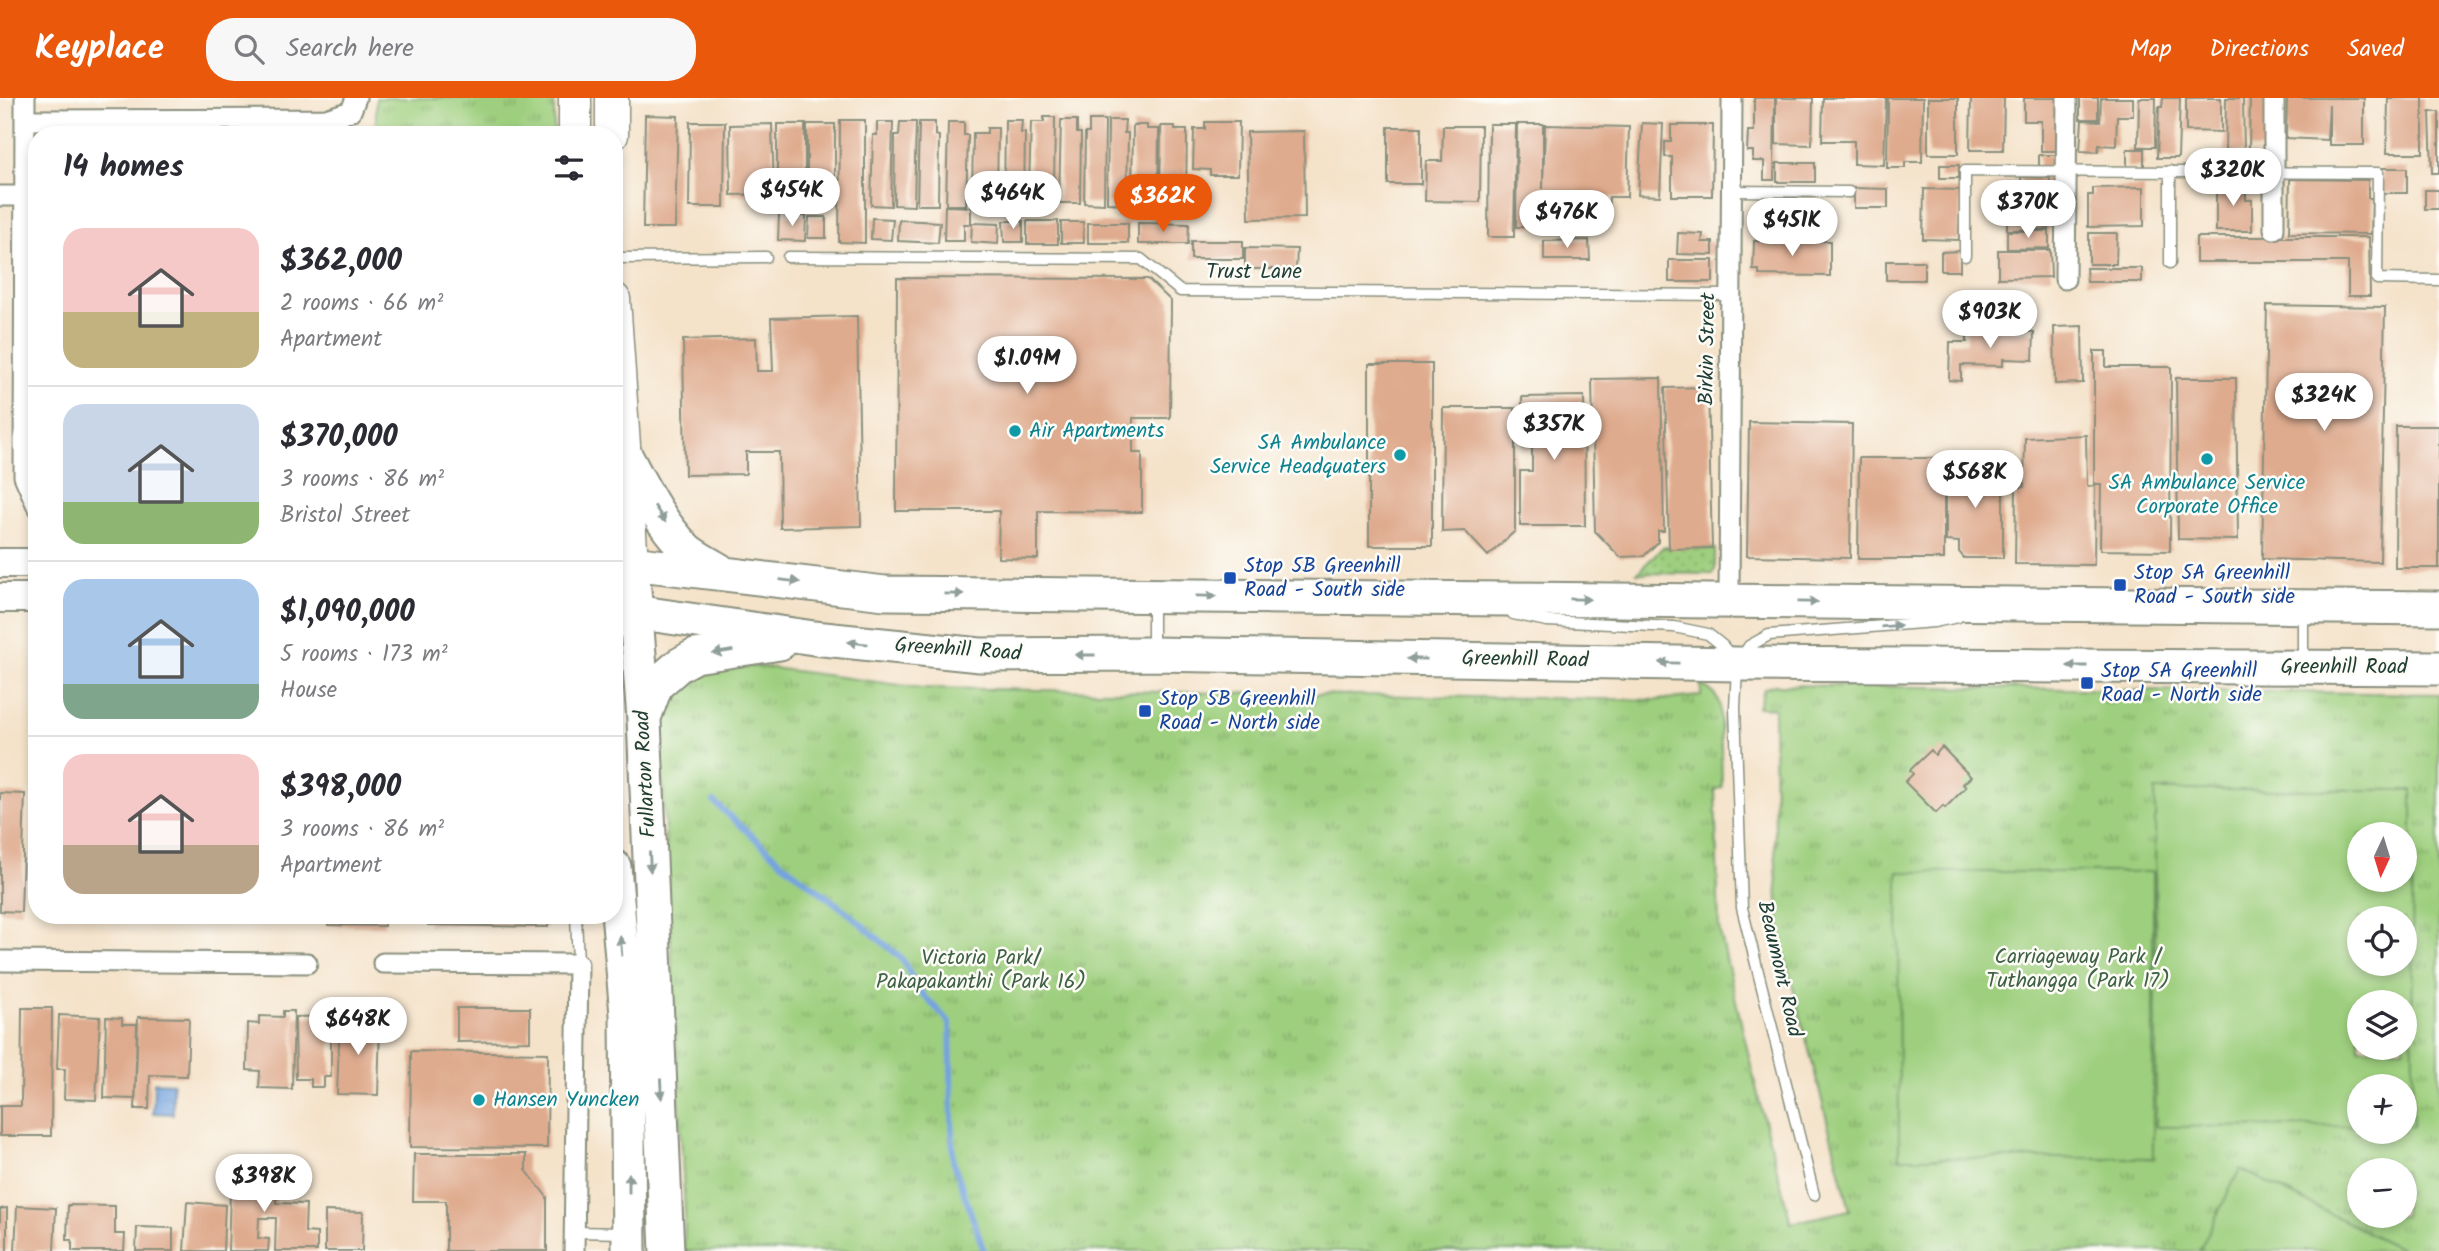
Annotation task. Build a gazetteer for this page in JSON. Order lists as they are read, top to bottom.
{
  "streets": {
    "highway": ["Greenhill Road", "Fullarton Road"],
    "street": ["Birkin Street"],
    "lane": ["Trust Lane", "Beaumont Road"]
  },
  "crossings": [
    ["Trust Lane", "Birkin Street"],
    ["Greenhill Road", "Fullarton Road"],
    ["Greenhill Road", "Beaumont Road"]
  ],
  "one_way": ["Fullarton Road"],
  "parks": ["Carriageway Park / Tuthangga (Park 17)", "Victoria Park/ Pakapakanthi (Park 16)"],
  "places": {
    "other": [
      "Air Apartments",
      "SA Ambulance Service Headquaters",
      "SA Ambulance Service Corporate Office",
      "Hansen Yuncken"
    ],
    "transit": [
      "Stop 5B Greenhill Road - South side",
      "Stop 5A Greenhill Road - South side",
      "Stop 5A Greenhill Road - North side",
      "Stop 5B Greenhill Road - North side"
    ]
  },
  "north": "bottom",
  "page": {
    "header": "Keyplace",
    "search": "Search here",
    "nav": ["Map", "Directions", "Saved"],
    "heading": "14 homes",
    "price": [
      "$320K",
      "$454K",
      "$464K",
      "$362K",
      "$370K",
      "$476K",
      "$451K",
      "$903K",
      "$1.09M",
      "$324K",
      "$357K",
      "$568K",
      "$648K",
      "$398K"
    ],
    "list": [
      {
        "name": "$362,000",
        "note": "2 rooms · 66 m² · Apartment"
      },
      {
        "name": "$370,000",
        "note": "3 rooms · 86 m² · Bristol Street"
      },
      {
        "name": "$1,090,000",
        "note": "5 rooms · 173 m² · House"
      },
      {
        "name": "$398,000",
        "note": "3 rooms · 86 m² · Apartment"
      }
    ],
    "map_buttons": ["+", "−"]
  }
}
